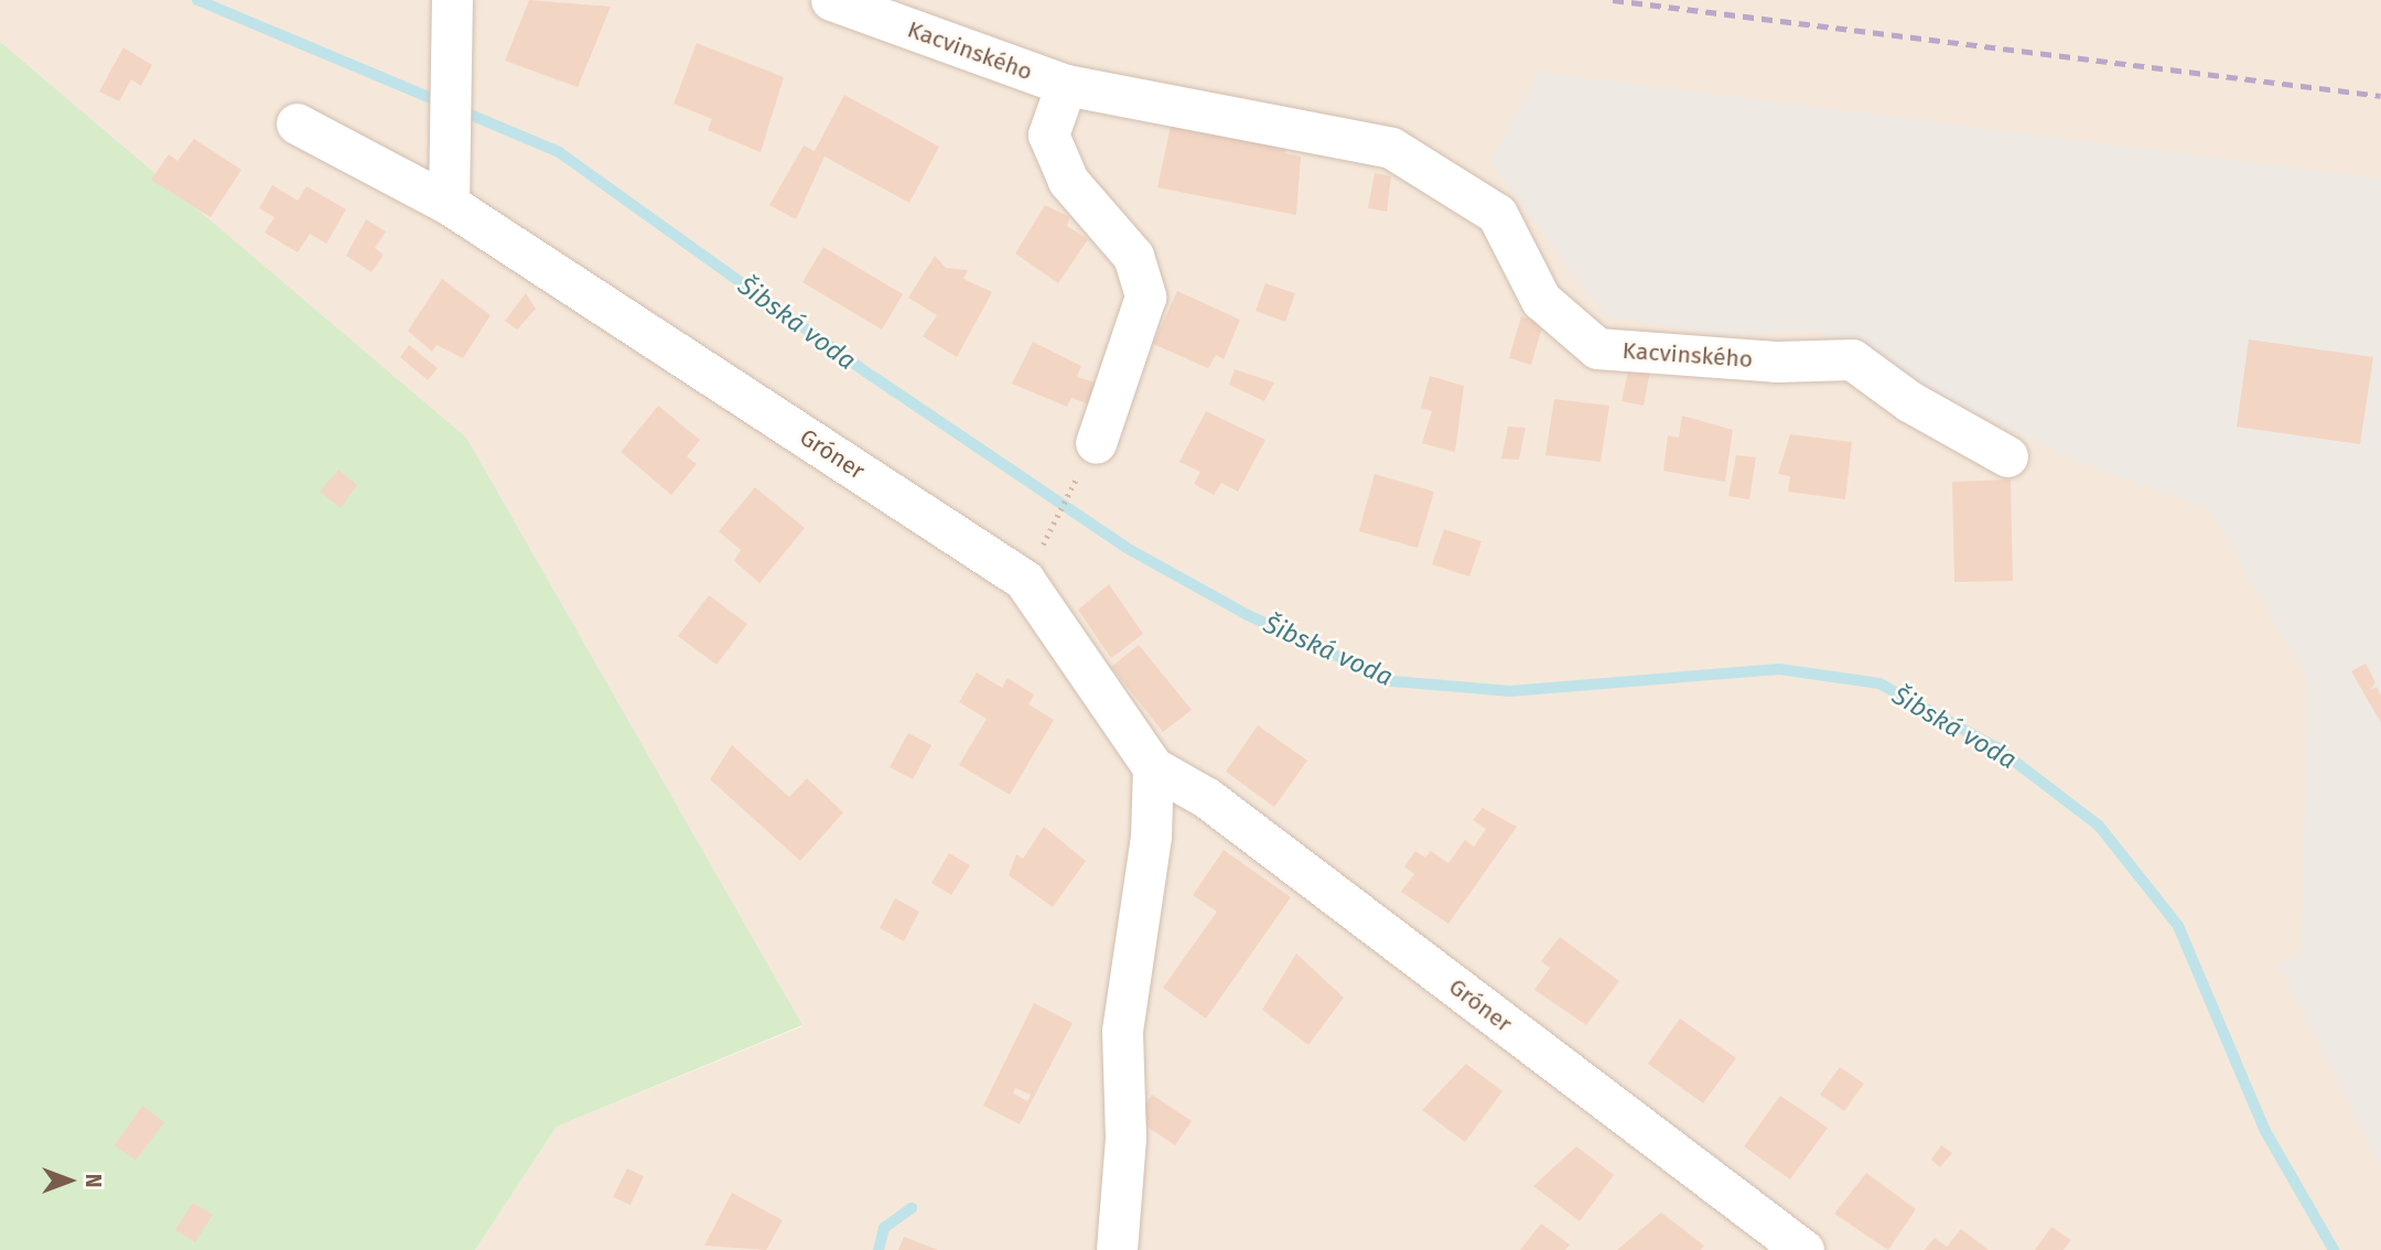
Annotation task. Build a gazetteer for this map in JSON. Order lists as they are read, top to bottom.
{
  "streets": {
    "street": ["Kacvinského", "Gróner"]
  },
  "water": ["Šibská voda"],
  "north": "right"
}
